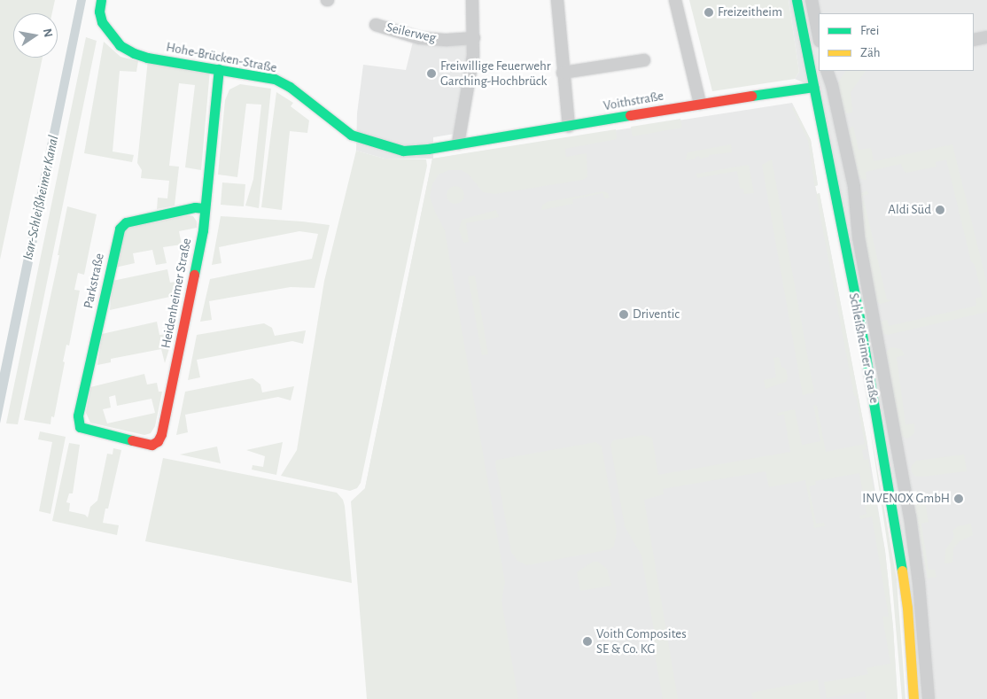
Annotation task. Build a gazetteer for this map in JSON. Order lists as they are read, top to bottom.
{
  "streets": {
    "street": [
      "Seilerweg",
      "Hohe-Brücken-Straße",
      "Voithstraße",
      "Parkstraße",
      "Heidenheimer Straße",
      "Schleißheimer Straße"
    ]
  },
  "crossings": [
    ["Hohe-Brücken-Straße", "Voithstraße"],
    ["Hohe-Brücken-Straße", "Heidenheimer Straße"],
    ["Voithstraße", "Schleißheimer Straße"],
    ["Parkstraße", "Heidenheimer Straße"]
  ],
  "water": ["Isar-Schleißheimer Kanal"],
  "places": [
    "Freizeitheim",
    "Freiwillige Feuerwehr Garching-Hochbrück",
    "Aldi Süd",
    "Driventic",
    "INVENOX GmbH",
    "Voith Composites SE & Co. KG"
  ],
  "legend": ["Frei", "Zäh"],
  "north": "right"
}
